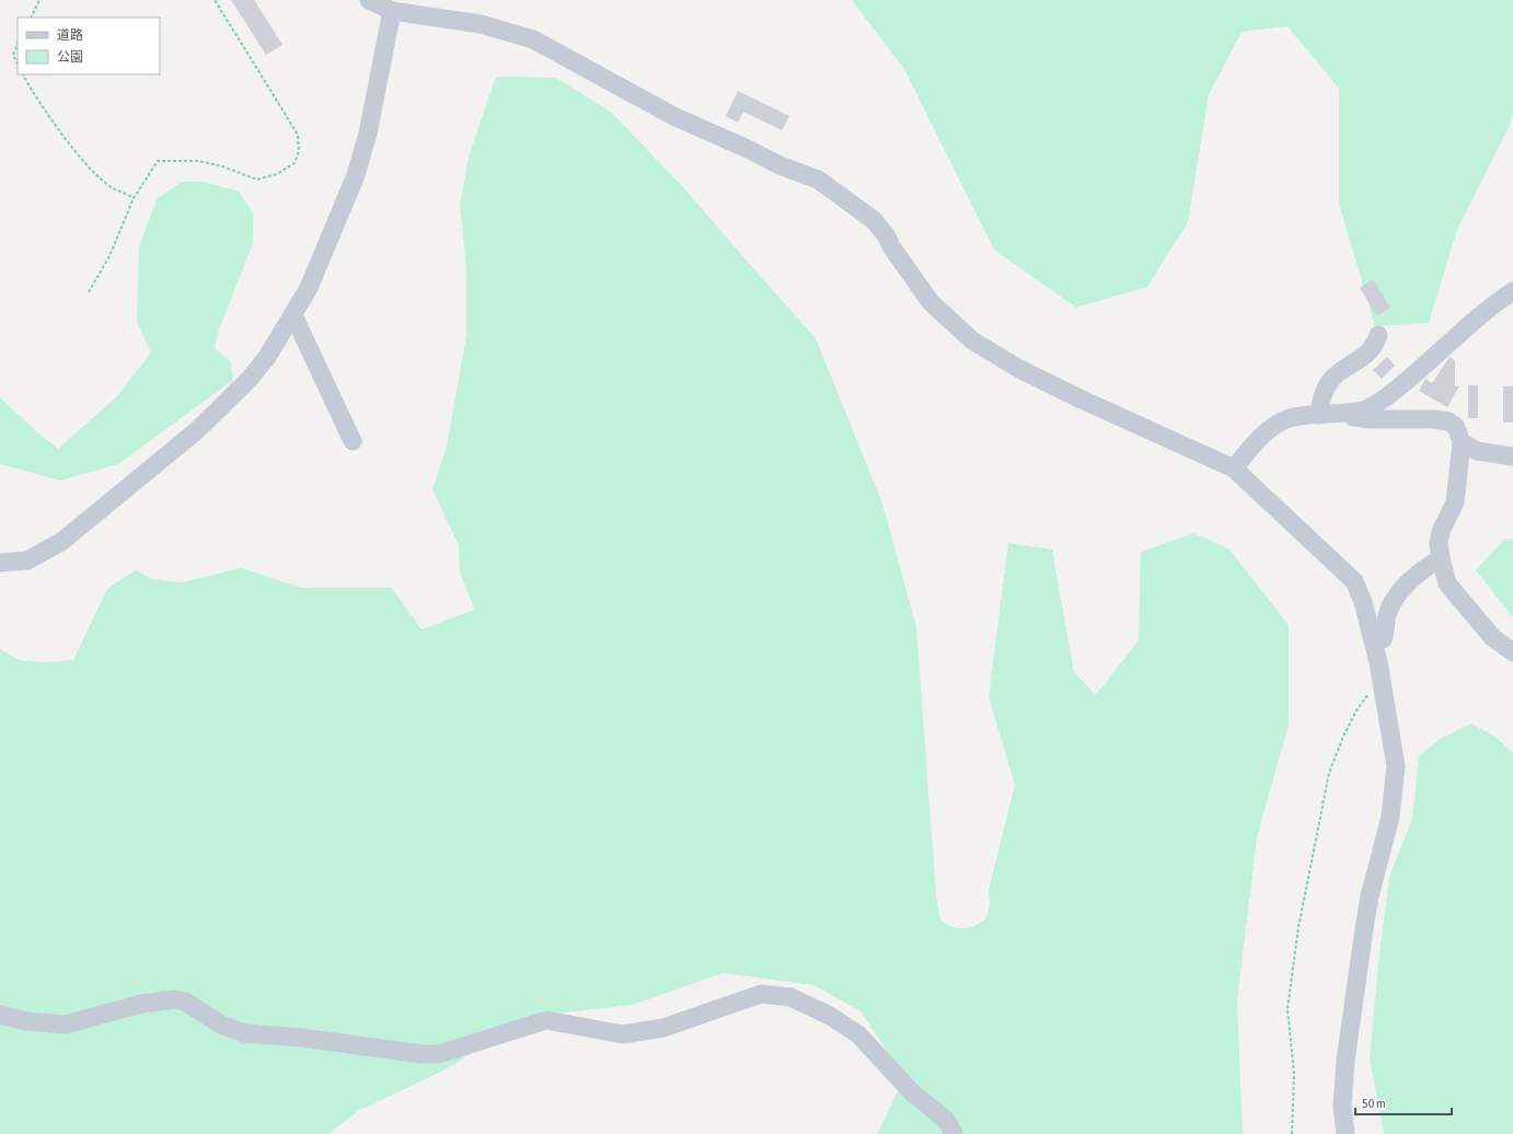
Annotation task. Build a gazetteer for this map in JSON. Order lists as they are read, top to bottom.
{
  "legend": ["道路", "公園"],
  "scale_bar": "50 m"
}
